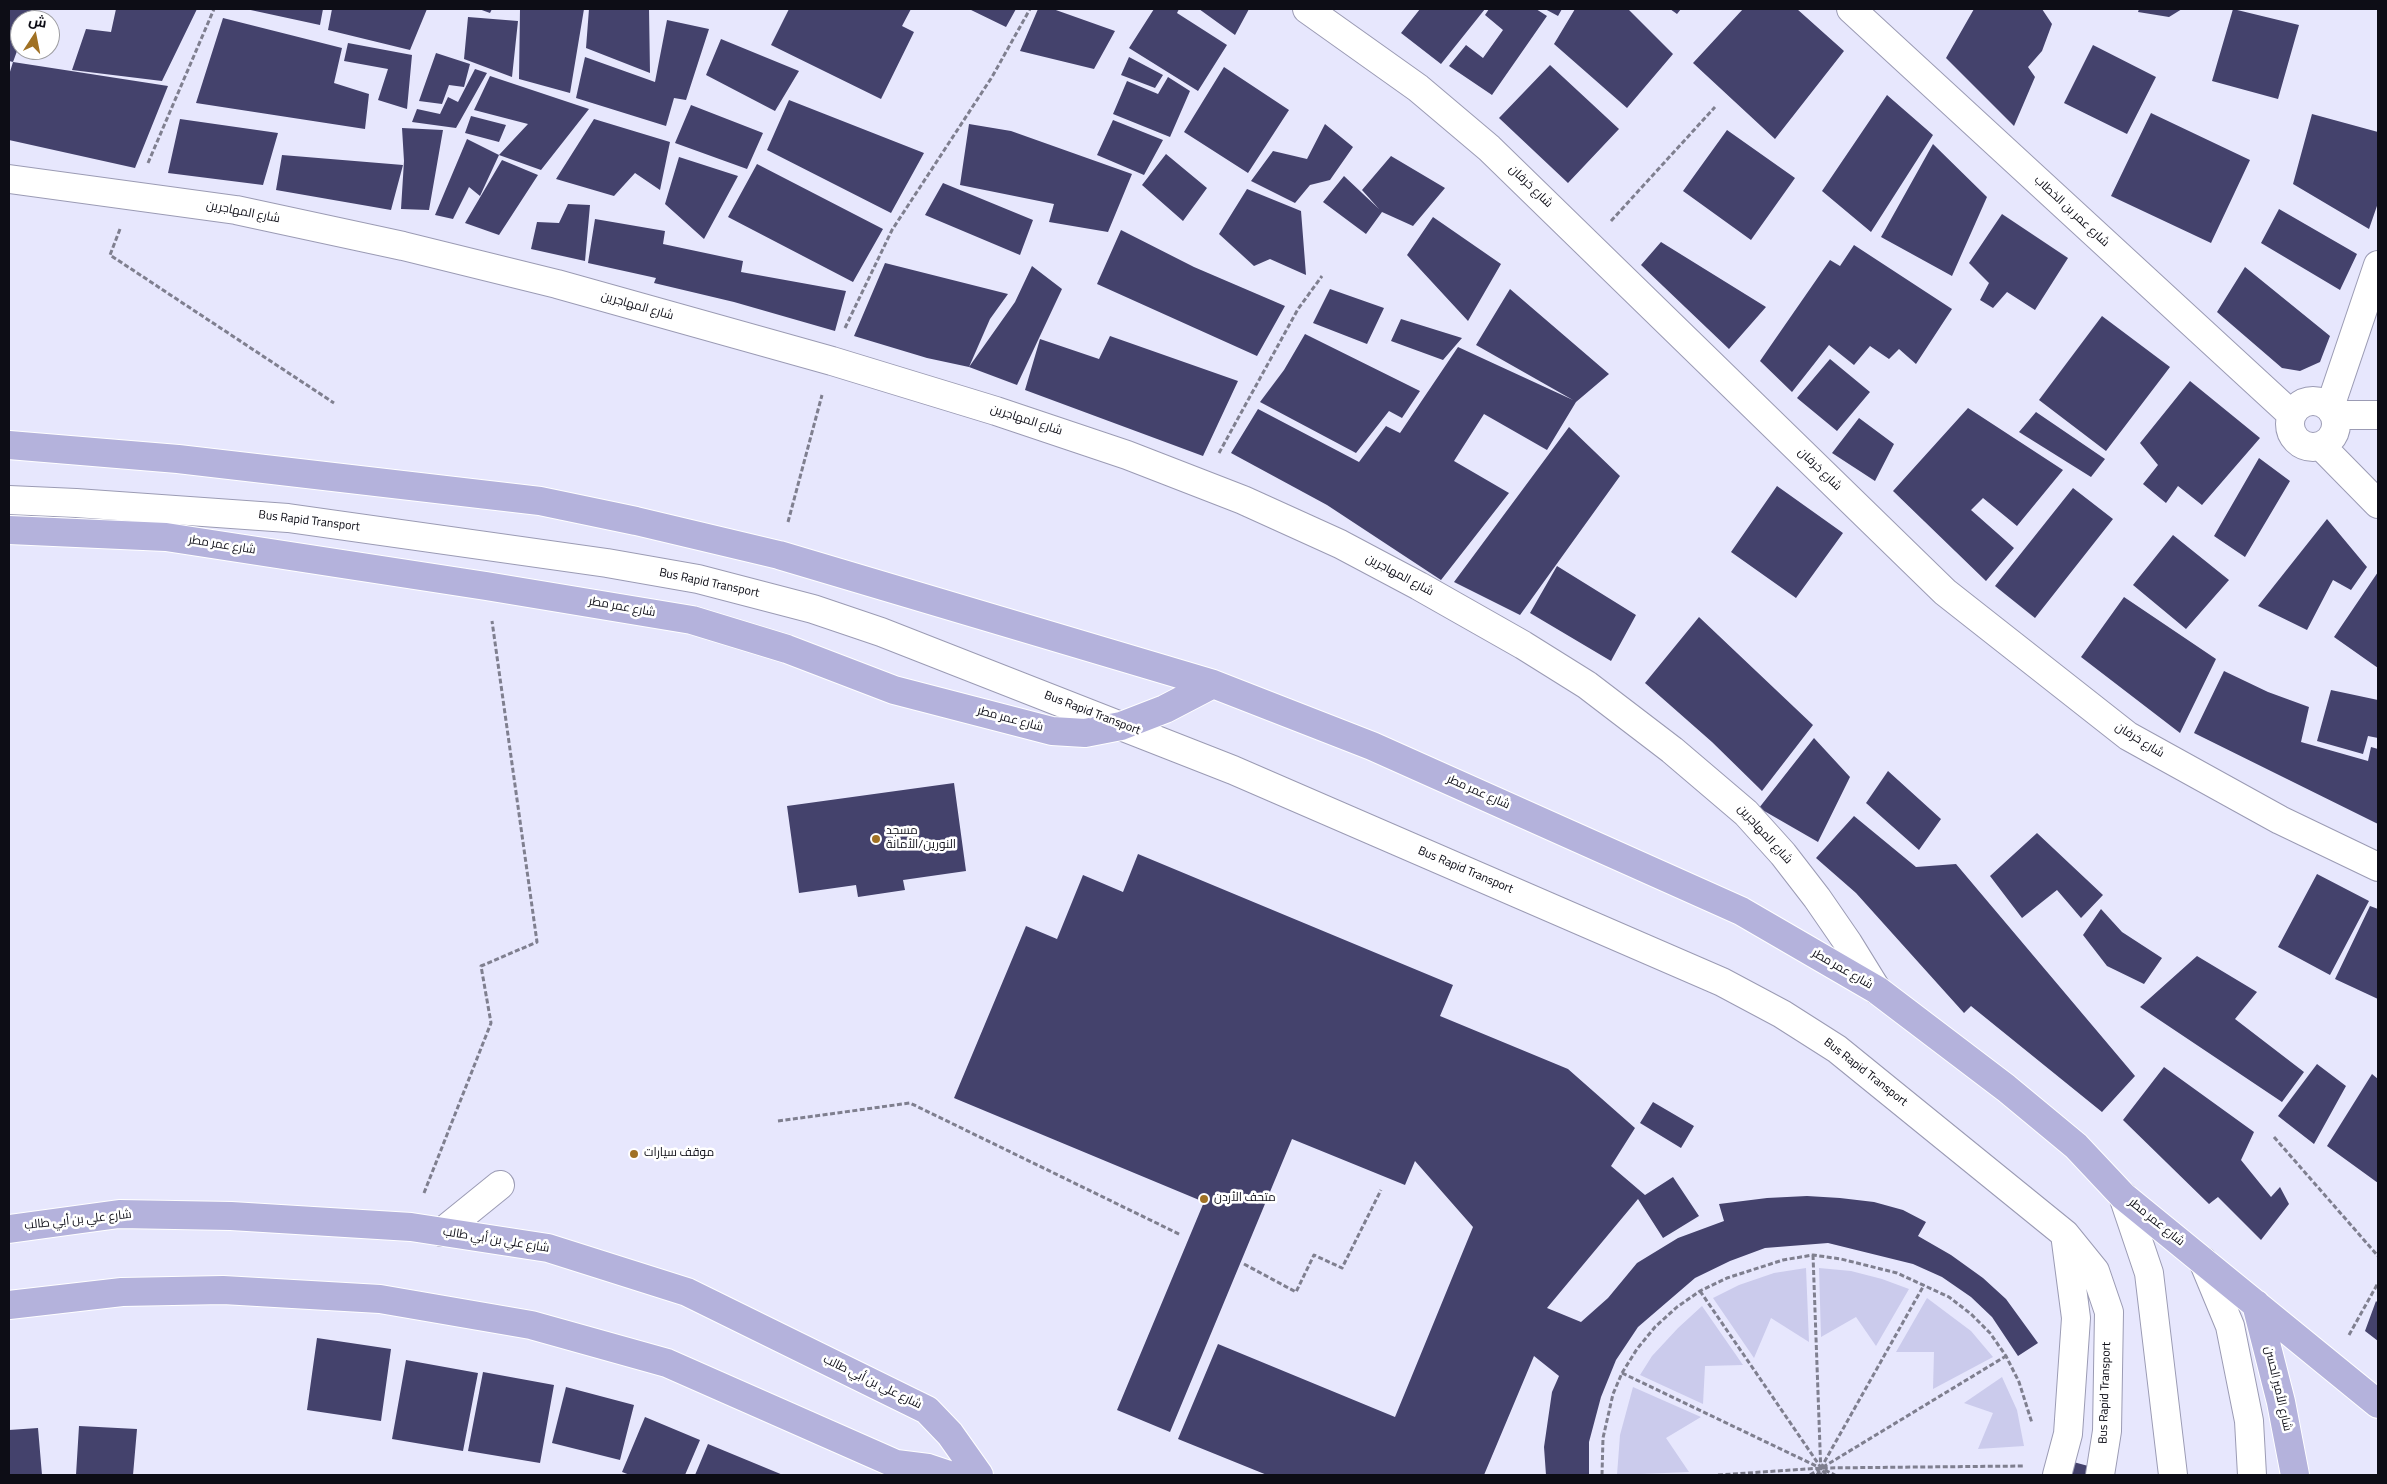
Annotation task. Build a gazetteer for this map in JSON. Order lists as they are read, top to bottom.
{
  "streets": {
    "main road": ["شارع عمر مطر", "شارع علي بن أبي طالب", "شارع الأمير الحسن"],
    "street": [
      "شارع خرفان",
      "شارع عمر بن الخطاب",
      "شارع المهاجرين",
      "Bus Rapid Transport"
    ]
  },
  "crossings": [
    ["شارع المهاجرين", "شارع عمر مطر"],
    ["Bus Rapid Transport", "شارع عمر مطر"],
    ["شارع عمر مطر", "شارع الأمير الحسن"]
  ],
  "places": ["مسجد النورين/الأمانة", "موقف سيارات", "متحف الأردن"],
  "north": "top"
}
